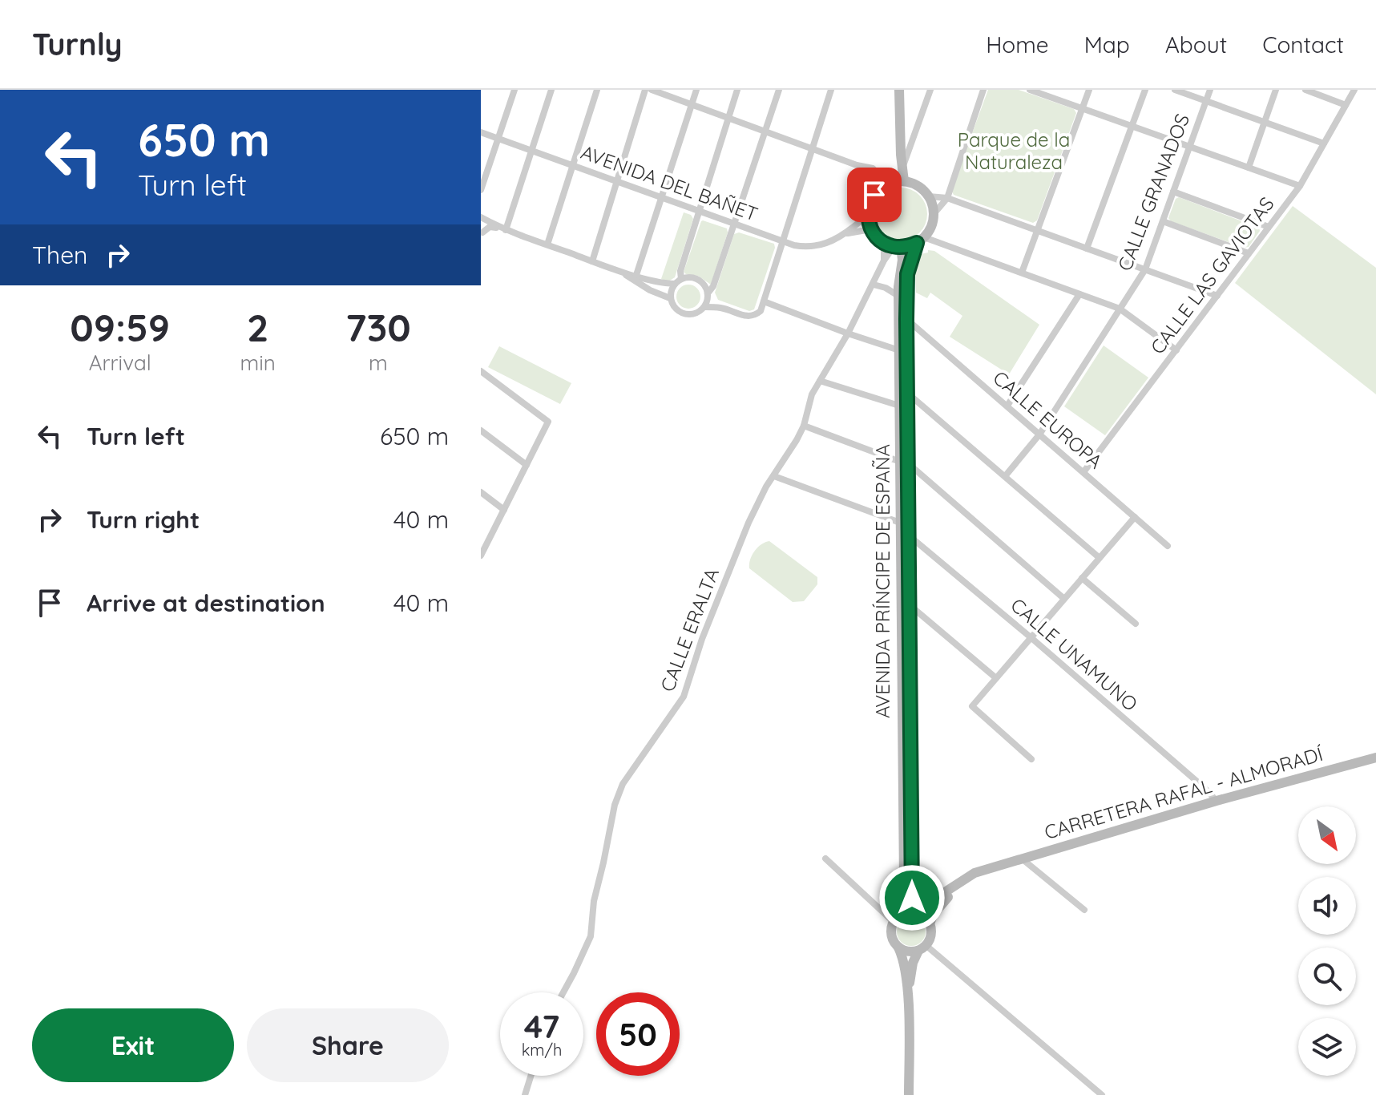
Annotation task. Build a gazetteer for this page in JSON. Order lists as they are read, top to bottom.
{
  "streets": {
    "main road": ["AVENIDA PRÍNCIPE DE ESPAÑA", "CARRETERA RAFAL - ALMORADÍ"],
    "street": [
      "AVENIDA DEL BAÑET",
      "CALLE GRANADOS",
      "CALLE LAS GAVIOTAS",
      "CALLE EUROPA",
      "CALLE ERALTA",
      "CALLE UNAMUNO"
    ]
  },
  "crossings": [
    ["AVENIDA DEL BAÑET", "AVENIDA PRÍNCIPE DE ESPAÑA"],
    ["CALLE GRANADOS", "CALLE EUROPA"],
    ["CALLE LAS GAVIOTAS", "CALLE EUROPA"],
    ["CALLE EUROPA", "AVENIDA PRÍNCIPE DE ESPAÑA"],
    ["AVENIDA PRÍNCIPE DE ESPAÑA", "CALLE UNAMUNO"],
    ["AVENIDA PRÍNCIPE DE ESPAÑA", "CARRETERA RAFAL - ALMORADÍ"],
    ["CALLE UNAMUNO", "CARRETERA RAFAL - ALMORADÍ"]
  ],
  "parks": ["Parque de la Naturaleza"],
  "north": "bottom right",
  "page": {
    "header": "Turnly",
    "nav": [
      "Home",
      "Map",
      "About",
      "Contact"
    ],
    "turn": ["650 m", "Turn left"],
    "then": "Then",
    "eta": [
      "09:59",
      "Arrival",
      "2",
      "min",
      "730",
      "m"
    ],
    "list": [
      {
        "name": "Turn left",
        "value": "650 m"
      },
      {
        "name": "Turn right",
        "value": "40 m"
      },
      {
        "name": "Arrive at destination",
        "value": "40 m"
      }
    ],
    "speed": "47 km/h",
    "limit": "50",
    "buttons": ["Exit", "Share"]
  }
}
